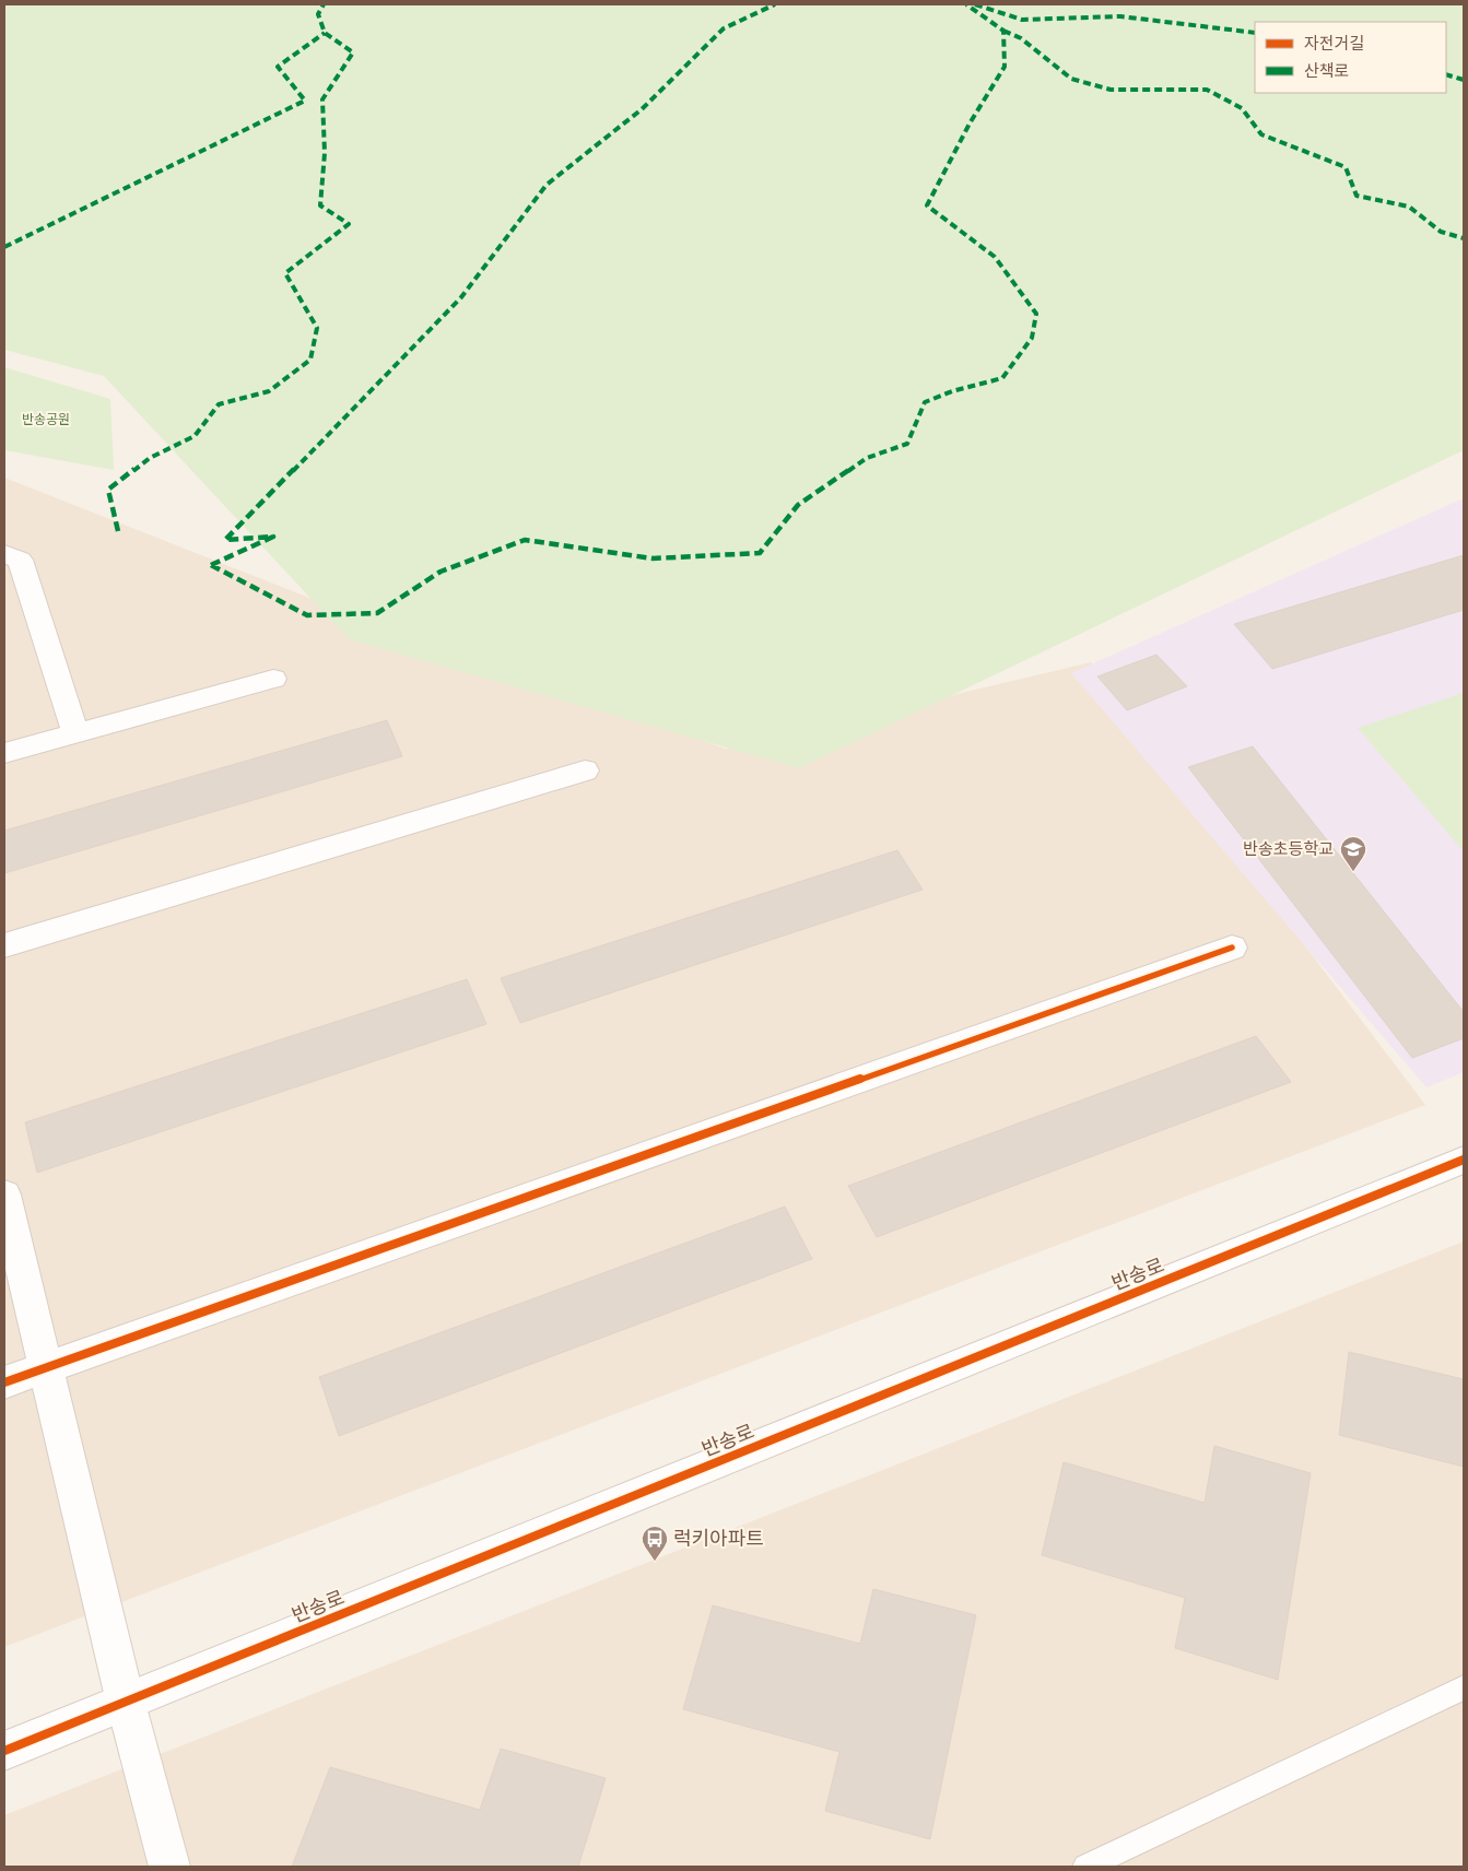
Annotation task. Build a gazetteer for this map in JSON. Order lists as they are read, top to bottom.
{
  "streets": {
    "street": ["반송로"]
  },
  "parks": ["반송공원"],
  "places": {
    "school or university": ["반송초등학교"],
    "bus stop": ["럭키아파트"]
  },
  "legend": ["자전거길", "산책로"]
}
